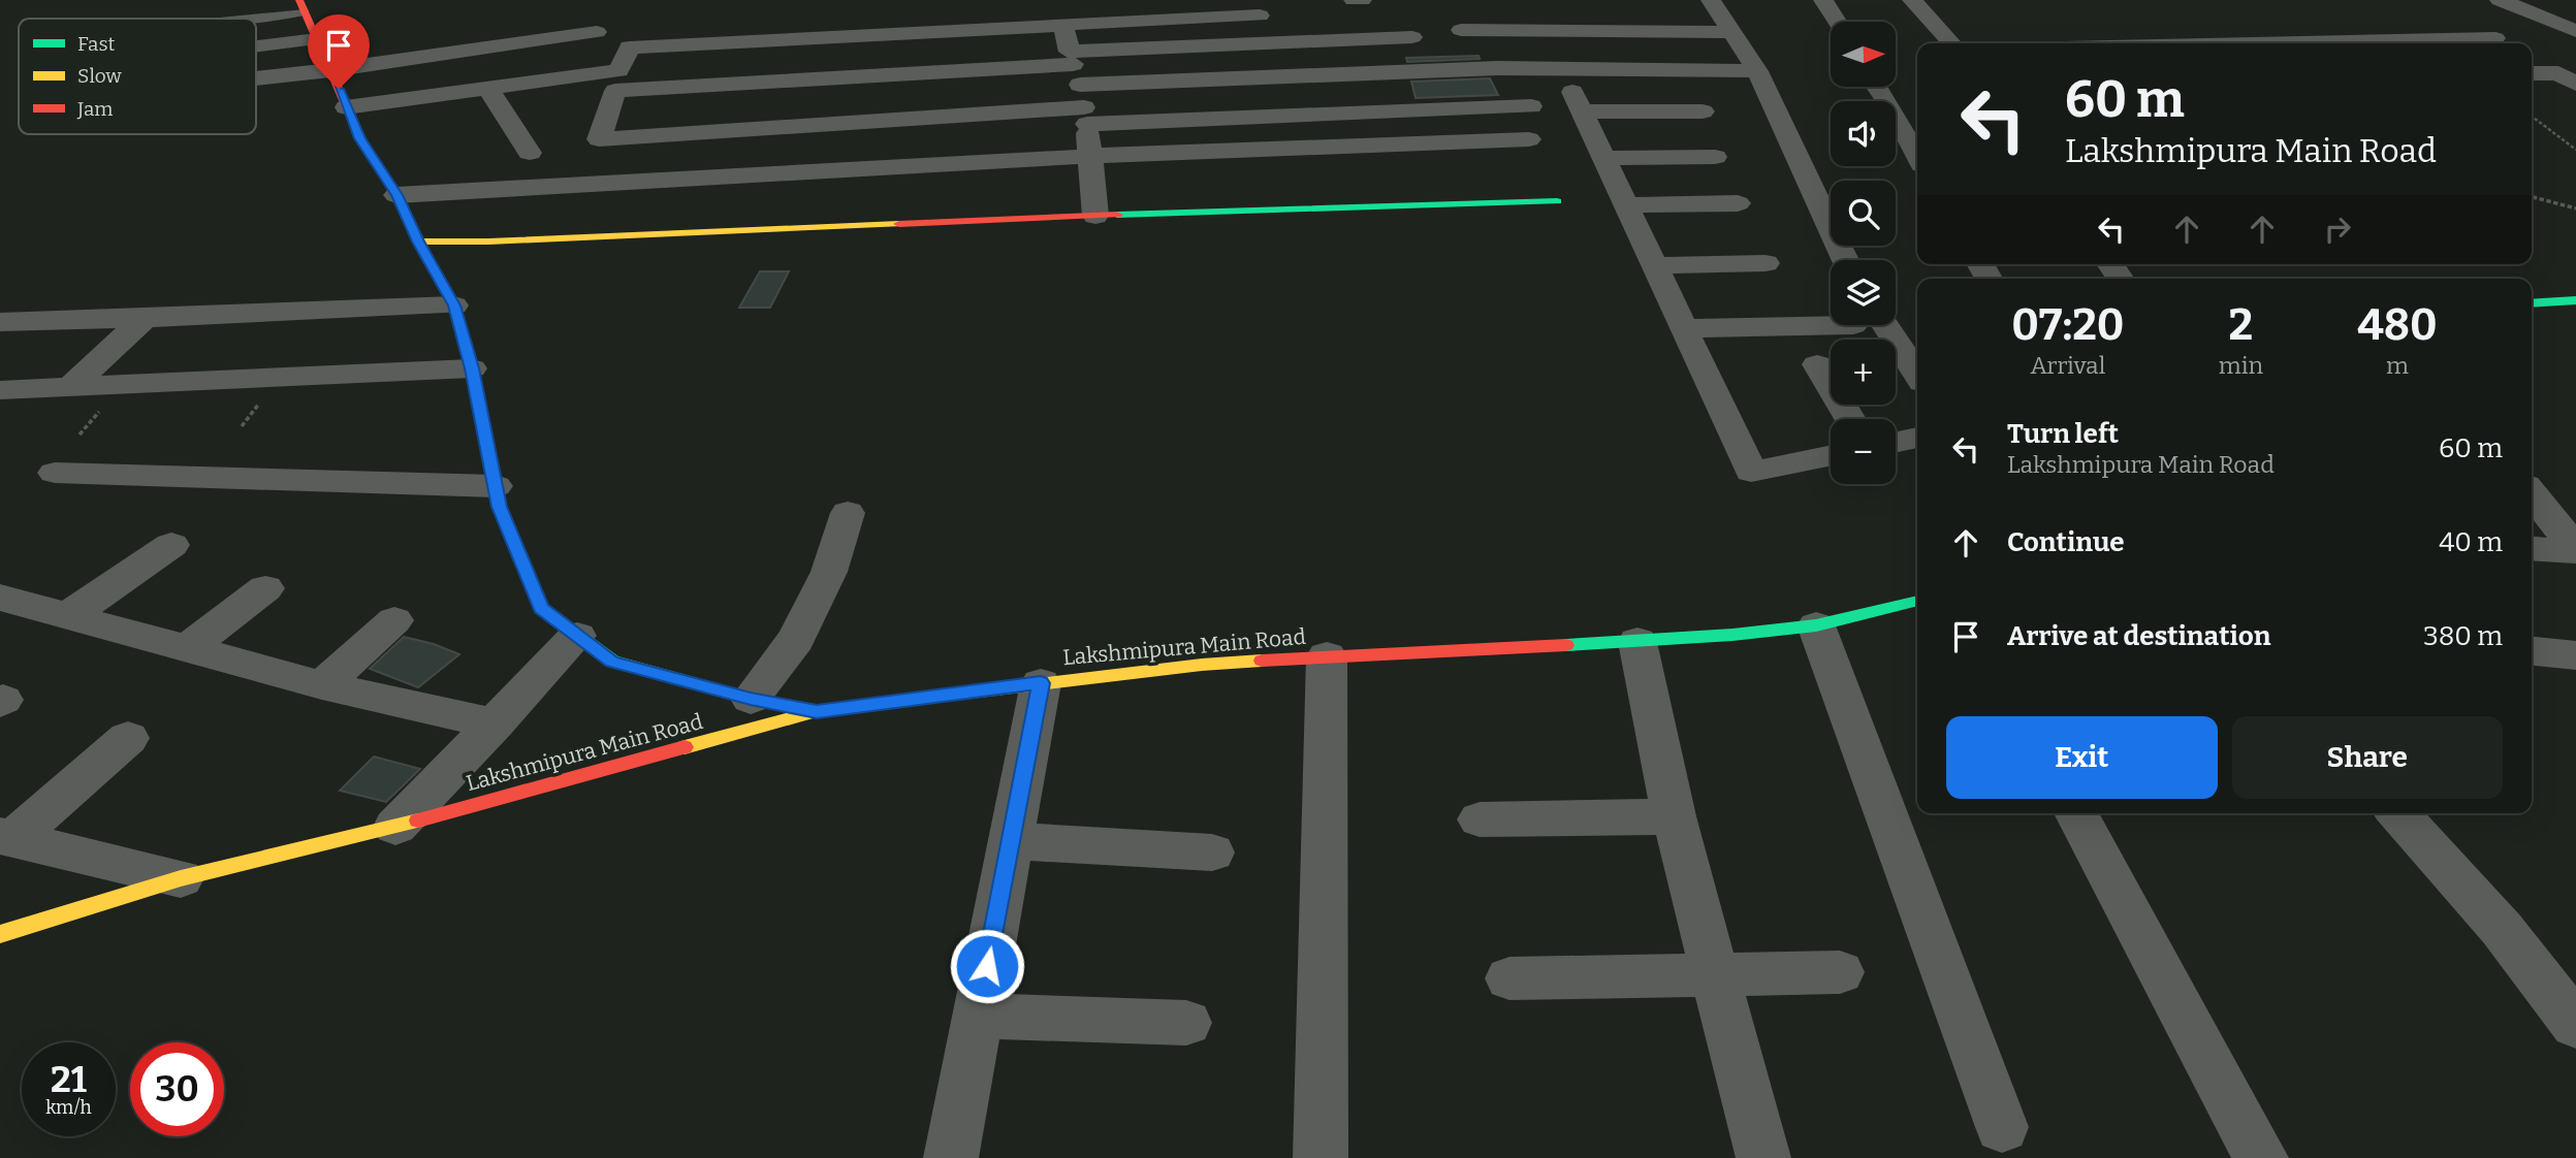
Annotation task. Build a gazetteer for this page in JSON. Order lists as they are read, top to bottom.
{
  "streets": {
    "street": ["Lakshmipura Main Road"]
  },
  "legend": ["Fast", "Slow", "Jam"],
  "north": "right",
  "page": {
    "map_buttons": ["+", "−"],
    "turn": ["60 m", "Lakshmipura Main Road"],
    "eta": [
      "07:20",
      "Arrival",
      "2",
      "min",
      "480",
      "m"
    ],
    "list": [
      {
        "name": "Turn left",
        "note": "Lakshmipura Main Road",
        "value": "60 m"
      },
      {
        "name": "Continue",
        "value": "40 m"
      },
      {
        "name": "Arrive at destination",
        "value": "380 m"
      }
    ],
    "buttons": ["Exit", "Share"],
    "speed": "21 km/h",
    "limit": "30"
  }
}
